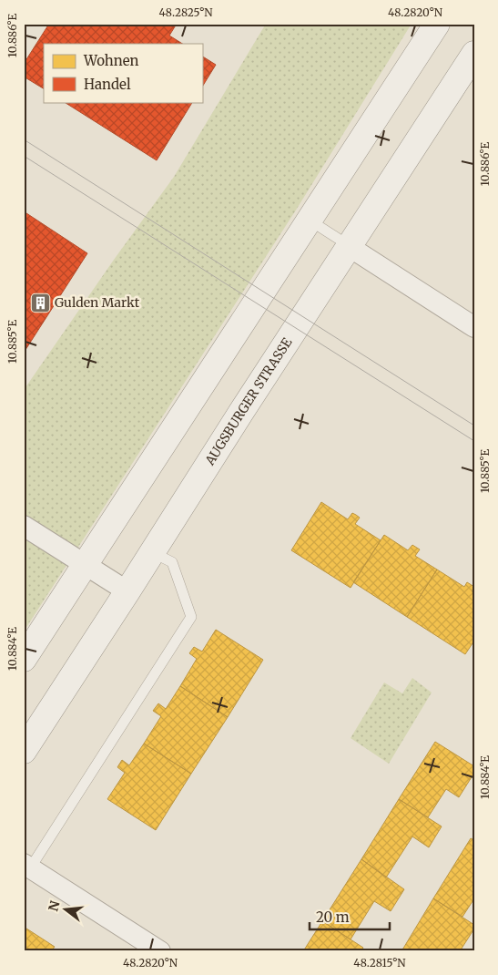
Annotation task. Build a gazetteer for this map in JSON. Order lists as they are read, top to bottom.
{
  "streets": {
    "street": ["AUGSBURGER STRASSE"]
  },
  "places": {
    "building": ["Gulden Markt"]
  },
  "legend": ["Wohnen", "Handel"],
  "scale_bar": "20 m",
  "north": "left",
  "coordinates": [
    "48.2825°N",
    "48.2820°N",
    "10.886°E",
    "10.885°E",
    "10.884°E",
    "48.2815°N"
  ]
}
